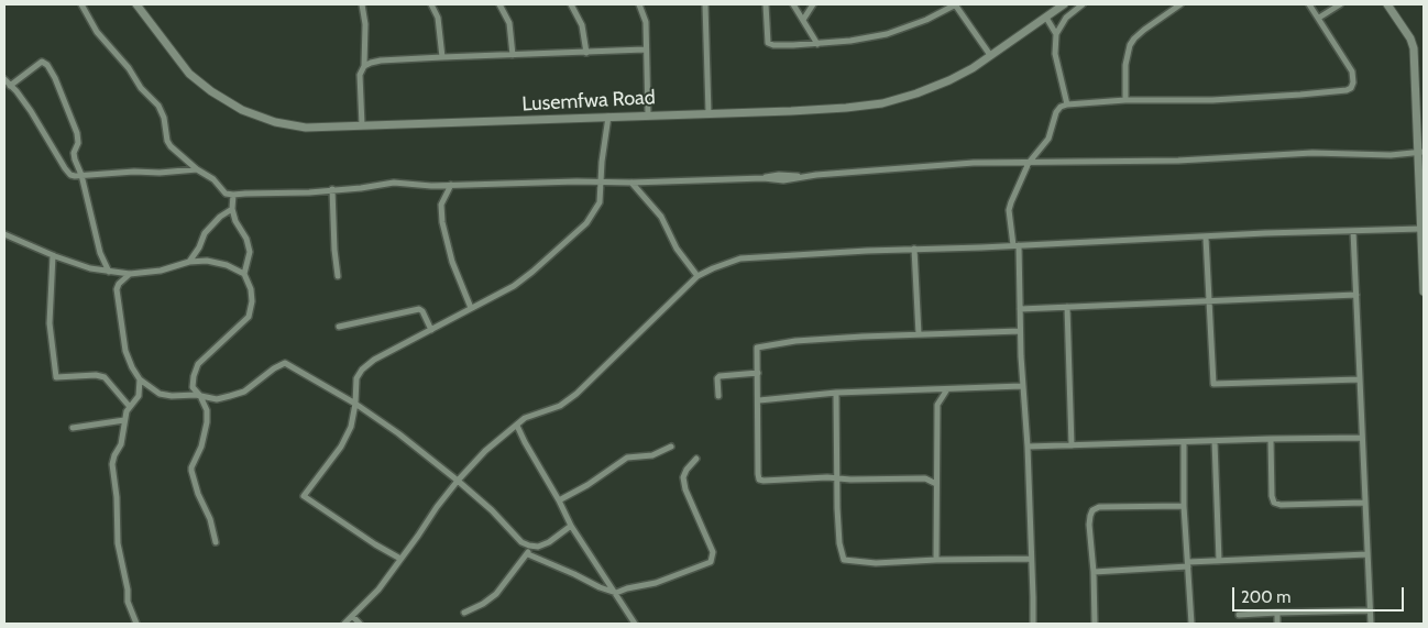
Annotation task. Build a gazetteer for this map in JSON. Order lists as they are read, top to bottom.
{
  "streets": {
    "street": ["Lusemfwa Road"]
  },
  "scale_bar": "200 m"
}
